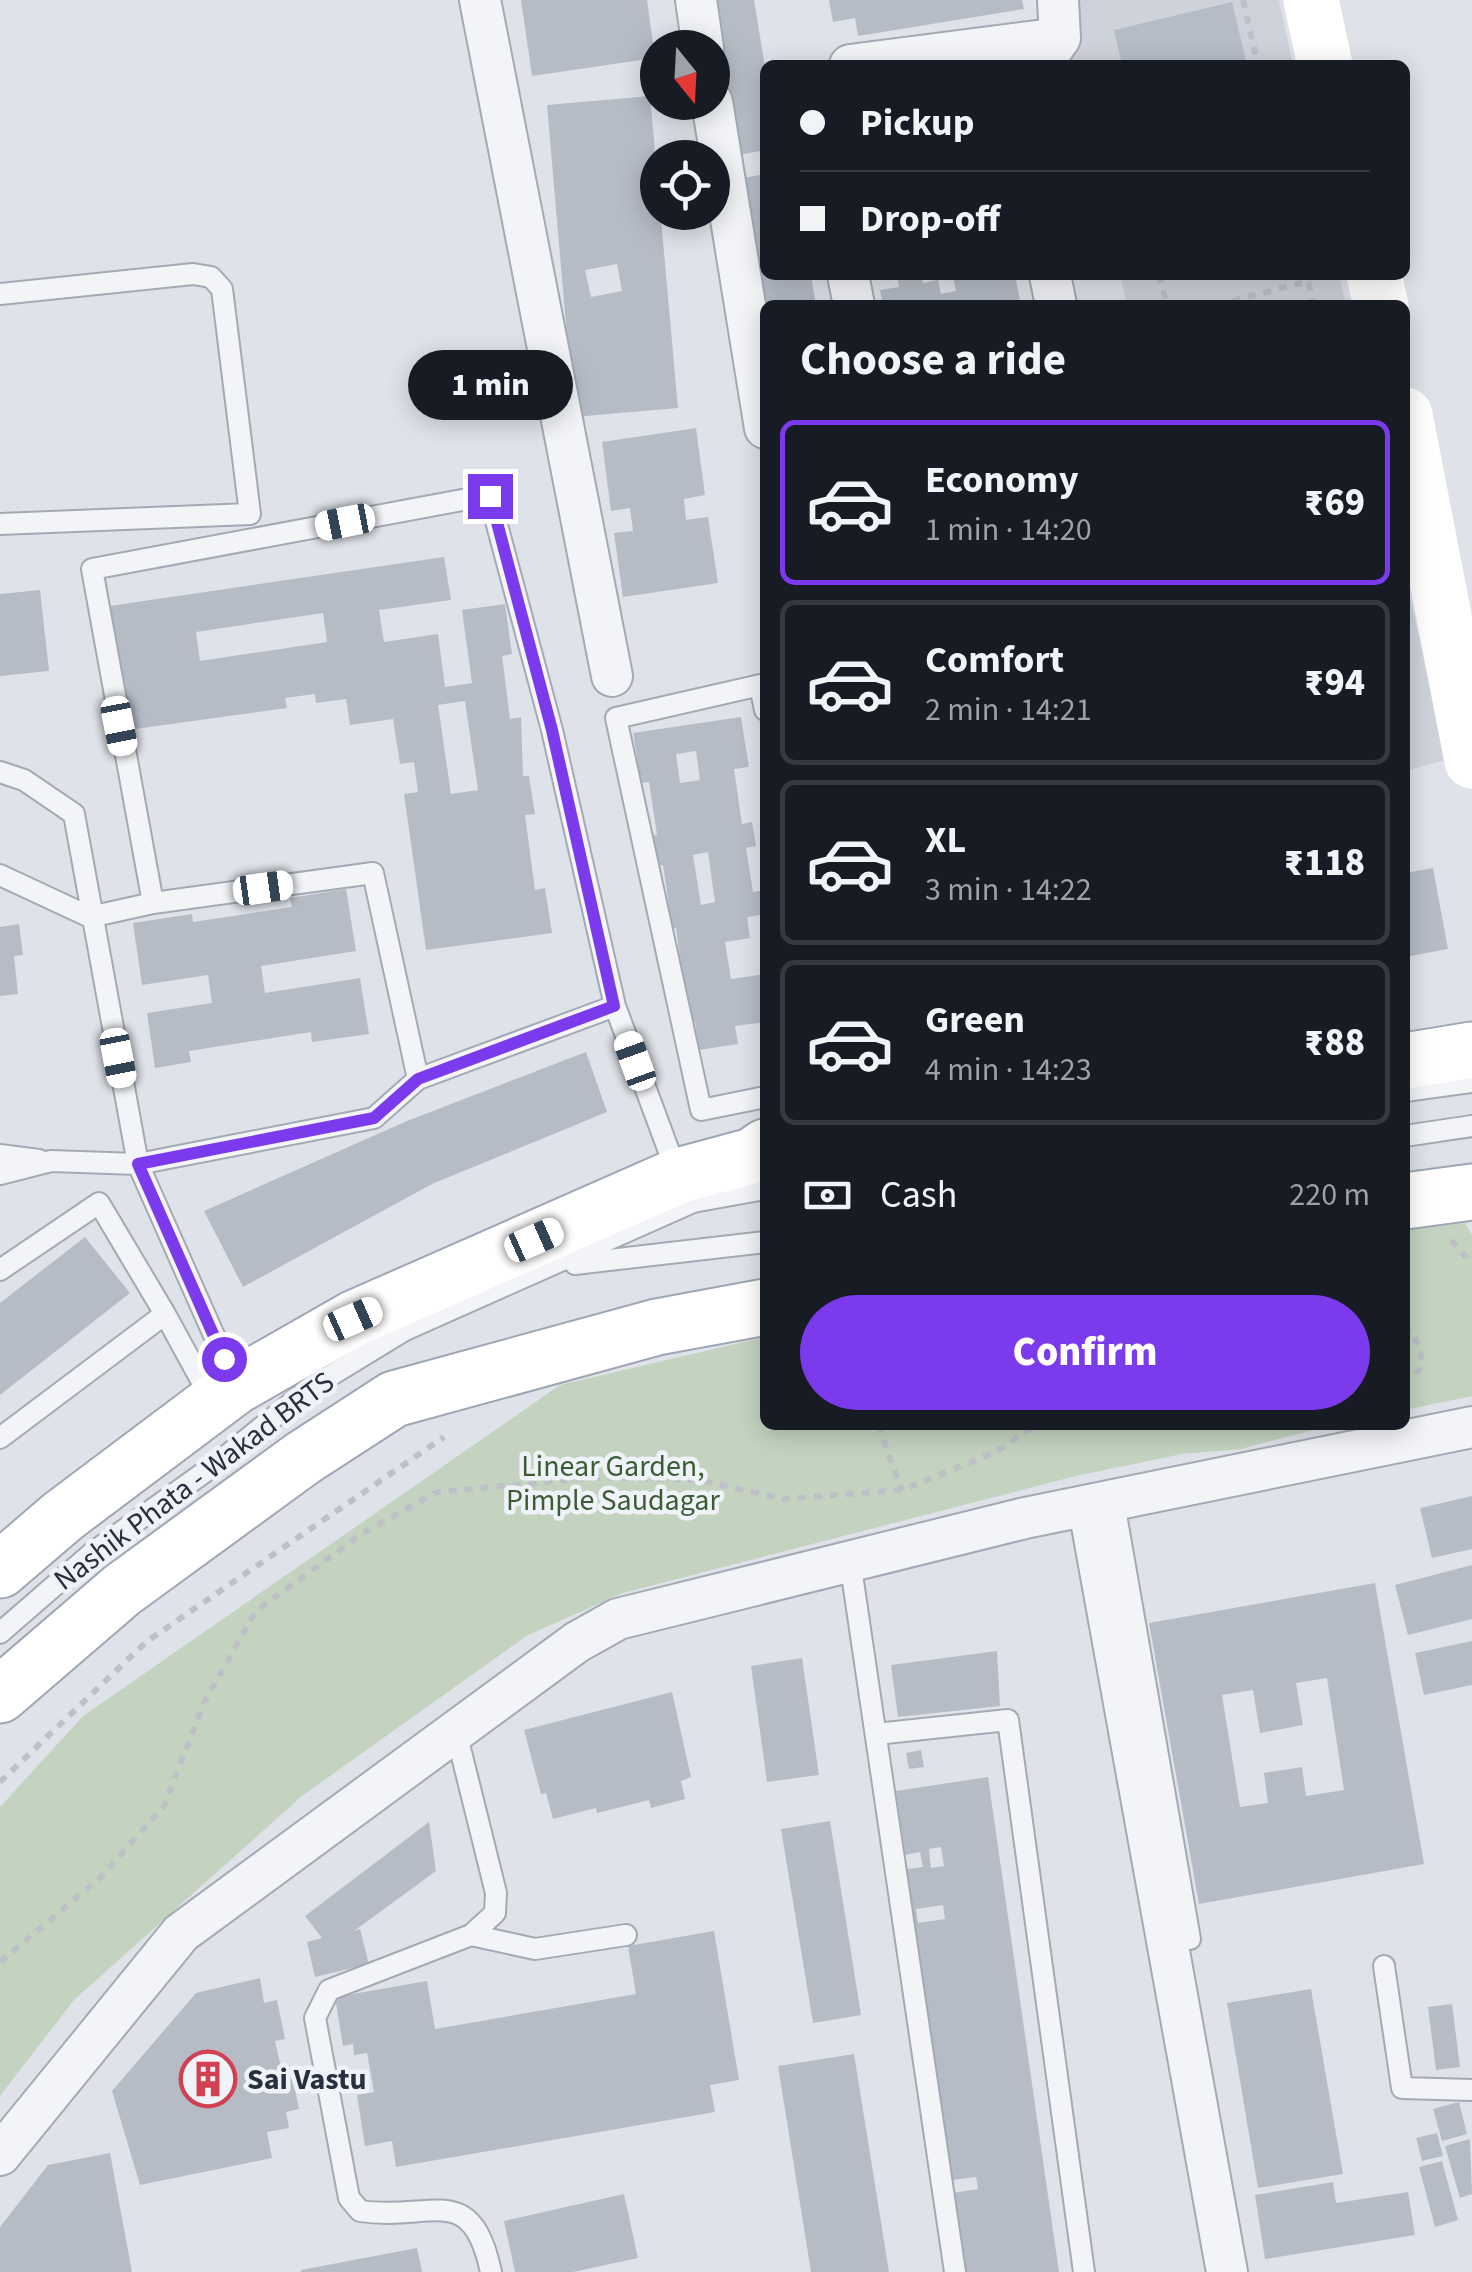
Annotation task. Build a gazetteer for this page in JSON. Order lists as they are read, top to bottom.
{
  "streets": {
    "lane": ["Nashik Phata - Wakad BRTS"]
  },
  "parks": ["Linear Garden, Pimple Saudagar"],
  "places": {
    "building": ["Sai Vastu"]
  },
  "north": "bottom",
  "page": {
    "banner": ["Pickup", "Drop-off"],
    "heading": "Choose a ride",
    "bubble": "1 min",
    "list": [
      {
        "name": "Economy",
        "note": "1 min · 14:20",
        "value": "₹69"
      },
      {
        "name": "Comfort",
        "note": "2 min · 14:21",
        "value": "₹94"
      },
      {
        "name": "XL",
        "note": "3 min · 14:22",
        "value": "₹118"
      },
      {
        "name": "Green",
        "note": "4 min · 14:23",
        "value": "₹88"
      }
    ],
    "pay": ["Cash", "220 m"],
    "buttons": "Confirm"
  }
}
